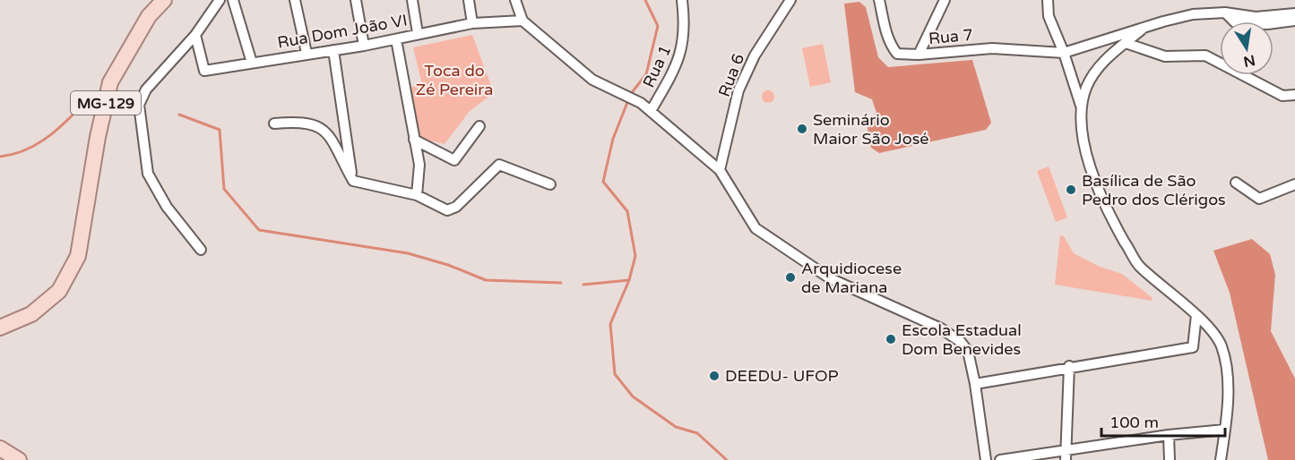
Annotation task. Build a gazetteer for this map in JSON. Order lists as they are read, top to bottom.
{
  "streets": {
    "main road": ["MG-129"],
    "street": [
      "Rua Dom João VI",
      "Rua 7",
      "Rua 1",
      "Rua 6"
    ]
  },
  "parks": ["Toca do Zé Pereira"],
  "places": [
    "Seminário Maior São José",
    "Basílica de São Pedro dos Clérigos",
    "Arquidiocese de Mariana",
    "Escola Estadual Dom Benevides",
    "DEEDU- UFOP"
  ],
  "scale_bar": "100 m",
  "north": "bottom"
}
